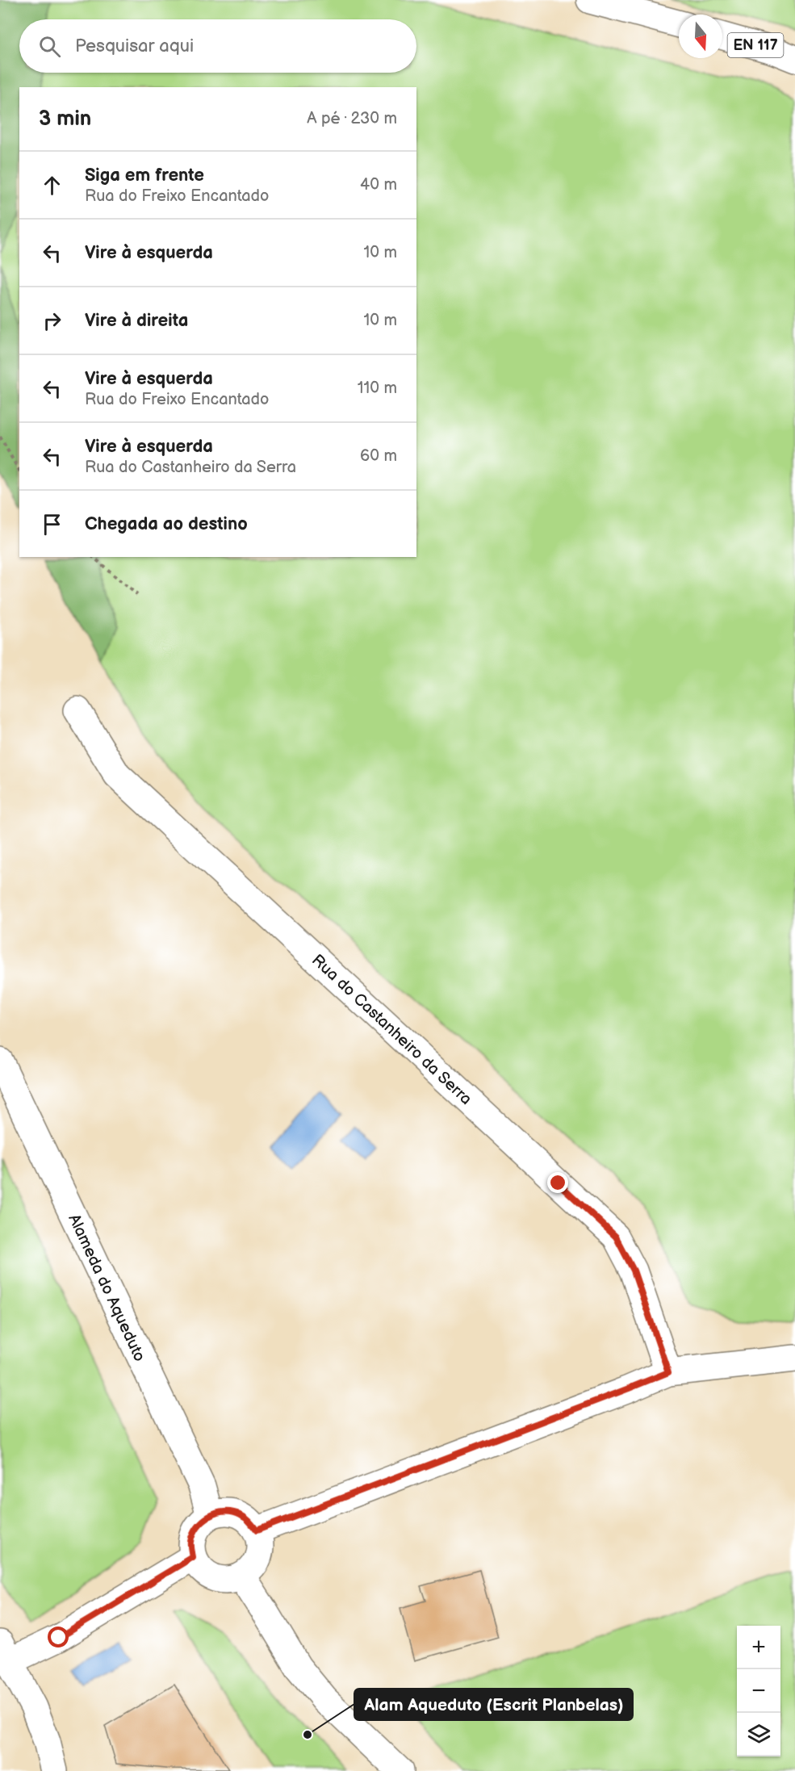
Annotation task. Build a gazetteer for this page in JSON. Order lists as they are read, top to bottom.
{
  "streets": {
    "street": ["EN 117", "Rua do Castanheiro da Serra", "Alameda do Aqueduto"]
  },
  "places": ["Alam Aqueduto (Escrit Planbelas)"],
  "north": "bottom",
  "page": {
    "search": "Pesquisar aqui",
    "heading": ["3 min", "A pé · 230 m"],
    "list": [
      ["Siga em frente", "Rua do Freixo Encantado", "40 m"],
      ["Vire à esquerda", "10 m"],
      ["Vire à direita", "10 m"],
      ["Vire à esquerda", "Rua do Freixo Encantado", "110 m"],
      ["Vire à esquerda", "Rua do Castanheiro da Serra", "60 m"],
      "Chegada ao destino"
    ],
    "map_buttons": ["+", "−"]
  }
}
